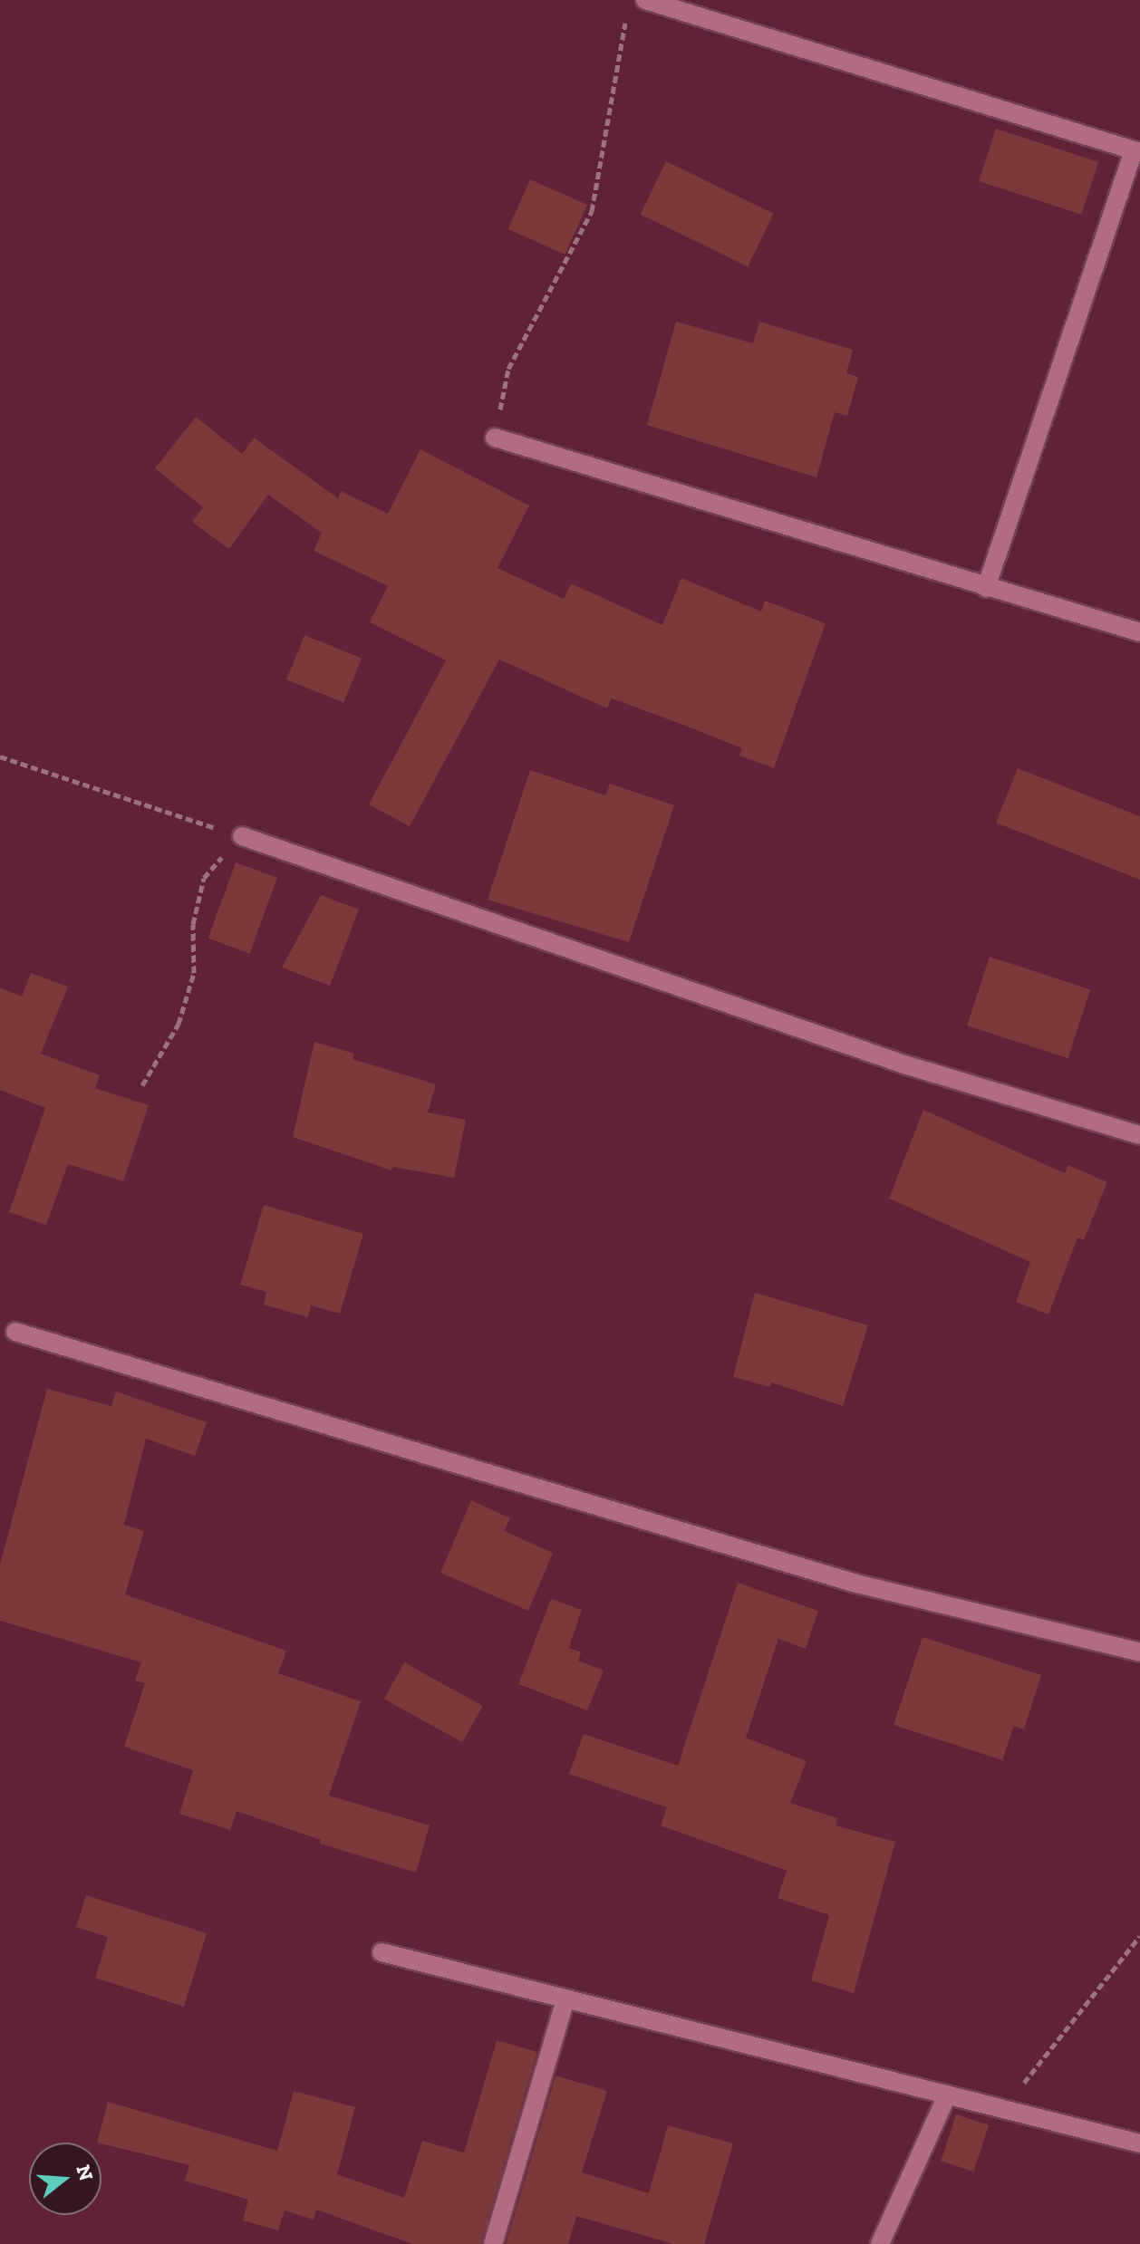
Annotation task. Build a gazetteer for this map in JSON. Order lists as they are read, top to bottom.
{
  "north": "right"
}
